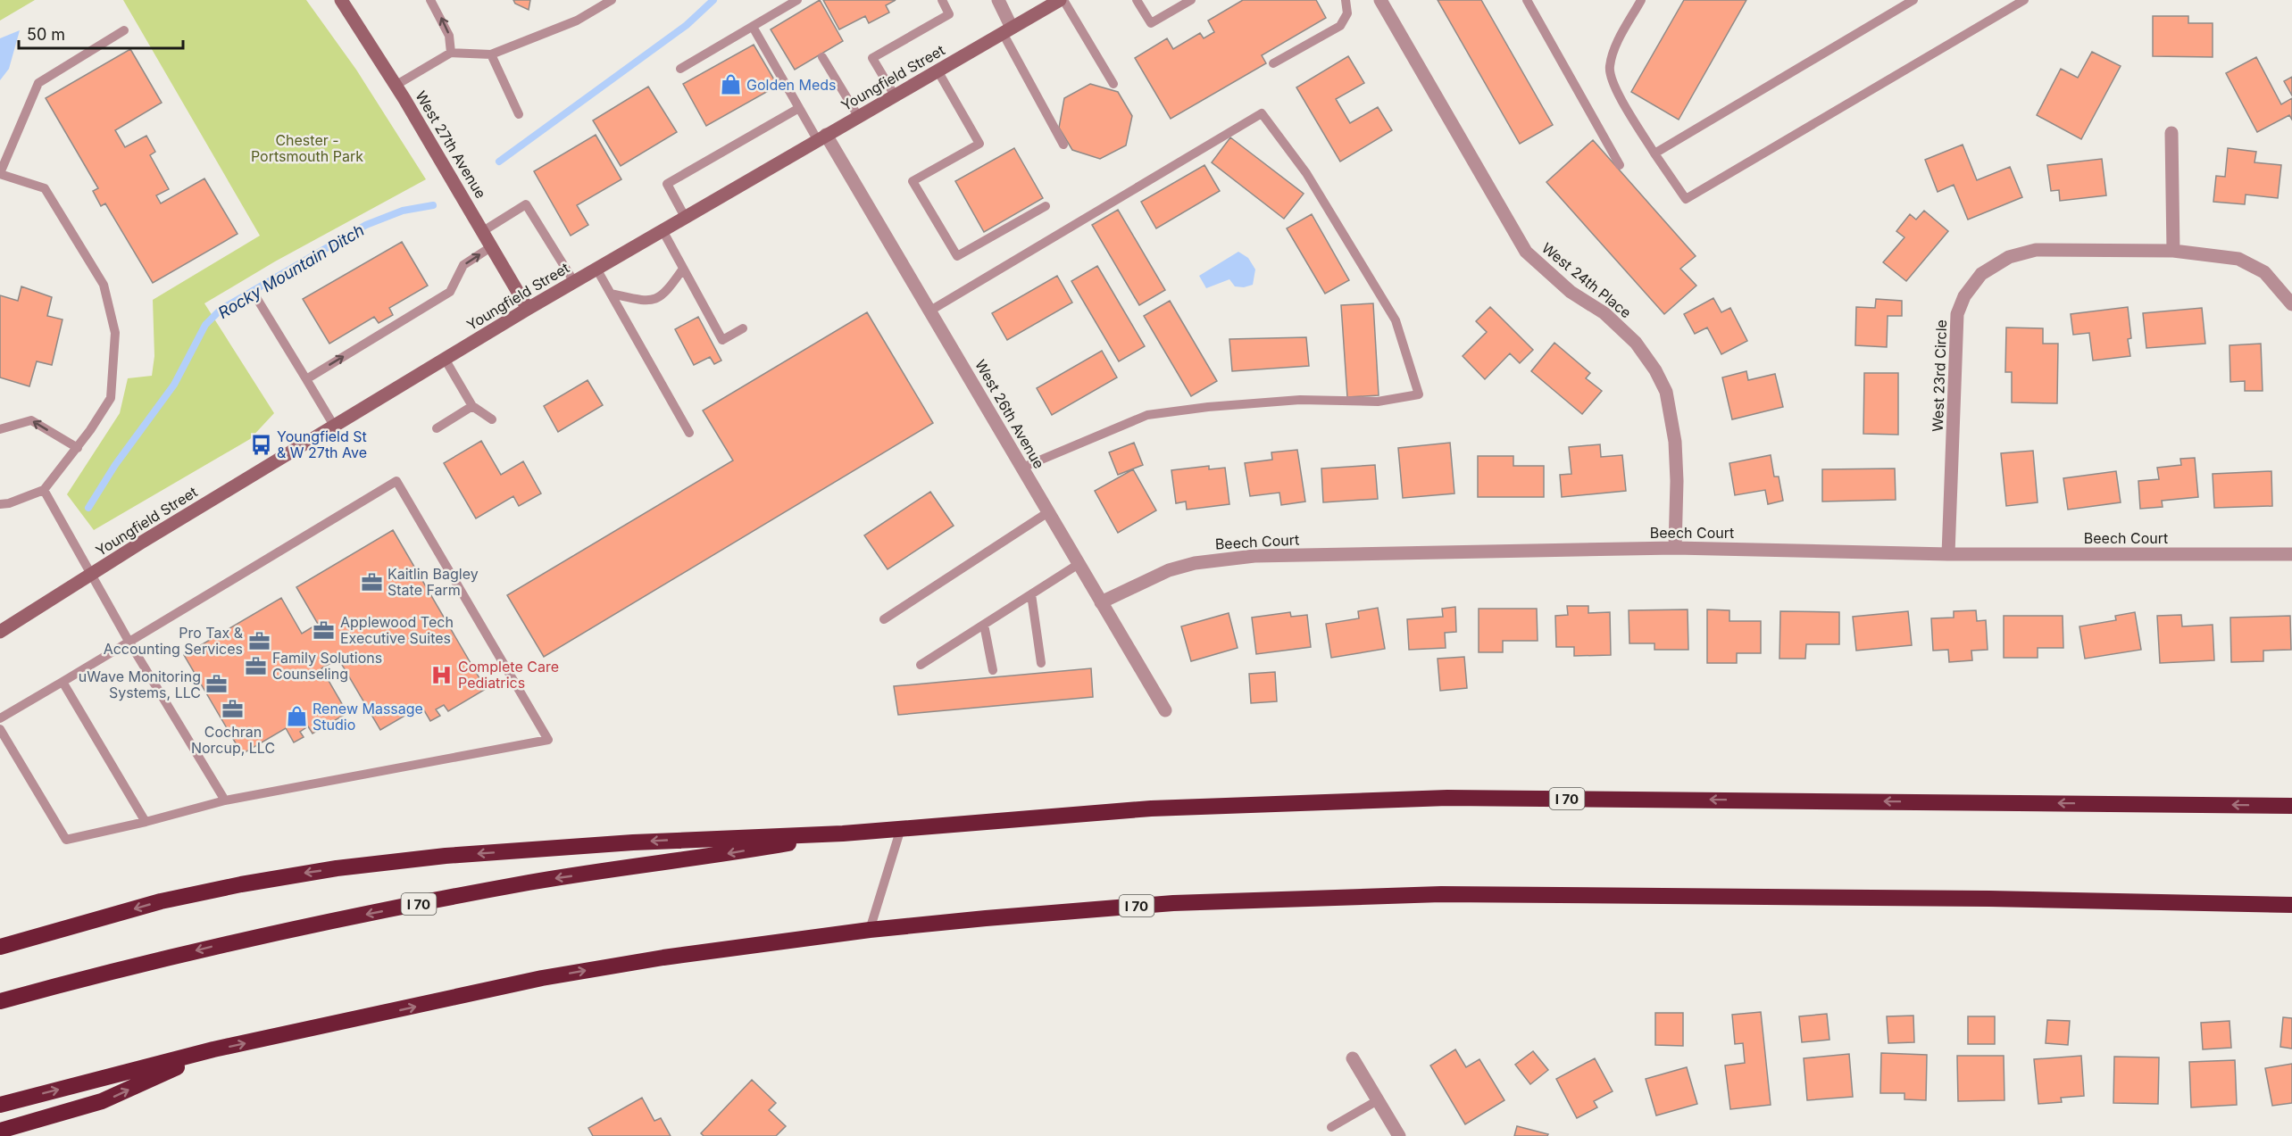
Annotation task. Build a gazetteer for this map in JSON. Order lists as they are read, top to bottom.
{
  "streets": {
    "highway": ["I 70"],
    "street": [
      "Youngfield Street",
      "West 27th Avenue",
      "West 24th Place",
      "West 23rd Circle",
      "West 26th Avenue",
      "Beech Court"
    ]
  },
  "crossings": [
    ["Youngfield Street", "West 27th Avenue"],
    ["Youngfield Street", "West 26th Avenue"],
    ["West 24th Place", "Beech Court"],
    ["West 23rd Circle", "Beech Court"],
    ["West 26th Avenue", "Beech Court"]
  ],
  "water": ["Rocky Mountain Ditch"],
  "parks": ["Chester - Portsmouth Park"],
  "places": {
    "shop": ["Golden Meds", "Renew Massage Studio"],
    "bus stop": ["Youngfield St & W 27th Ave"],
    "office": [
      "Kaitlin Bagley State Farm",
      "Applewood Tech Executive Suites",
      "Pro Tax & Accounting Services",
      "Family Solutions Counseling",
      "uWave Monitoring Systems, LLC",
      "Cochran Norcup, LLC"
    ],
    "hospital": ["Complete Care Pediatrics"]
  },
  "scale_bar": "50 m"
}
